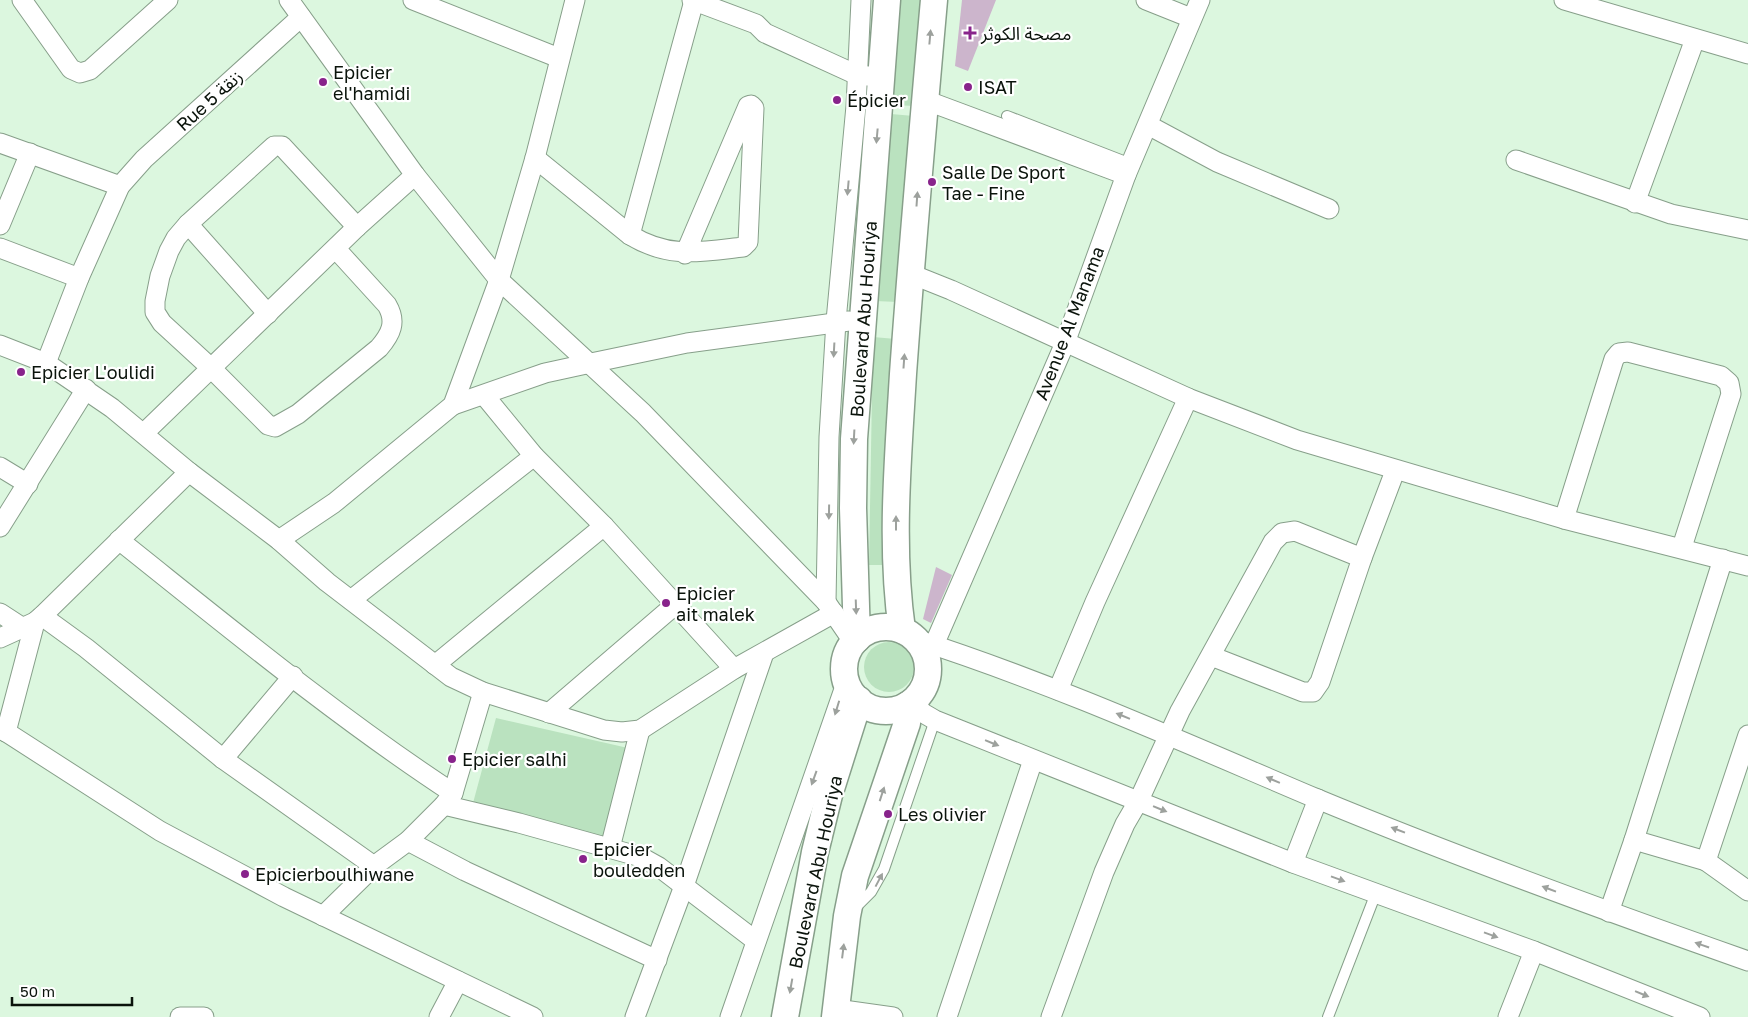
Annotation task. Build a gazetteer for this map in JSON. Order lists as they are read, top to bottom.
{
  "streets": {
    "main road": ["Boulevard Abu Houriya"],
    "street": ["Rue 5 زنقة", "Avenue Al Manama"]
  },
  "crossings": [
    ["Boulevard Abu Houriya", "Avenue Al Manama"]
  ],
  "places": {
    "health": ["مصحة الكوثر"],
    "other": [
      "Epicier el'hamidi",
      "ISAT",
      "Épicier",
      "Salle De Sport Tae - Fine",
      "Epicier L'oulidi",
      "Epicier ait malek",
      "Epicier salhi",
      "Les olivier",
      "Epicier bouledden",
      "Epicierboulhiwane"
    ]
  },
  "scale_bar": "50 m"
}
